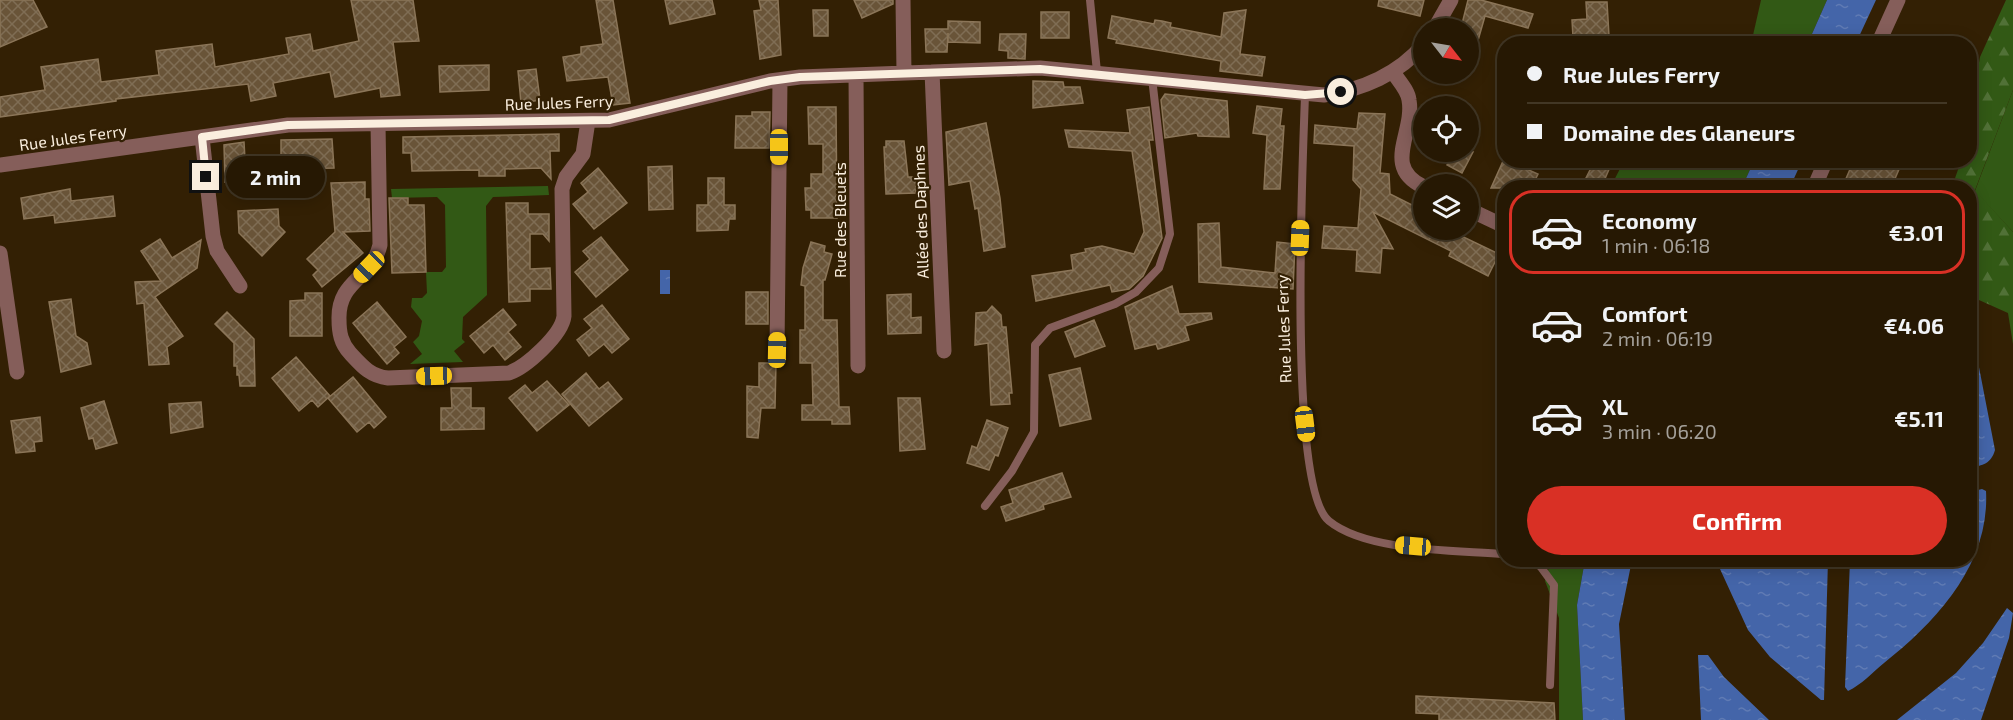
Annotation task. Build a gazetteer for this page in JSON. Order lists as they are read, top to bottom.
{
  "streets": {
    "street": ["Rue Jules Ferry", "Allée des Daphnes", "Rue des Bleuets"]
  },
  "crossings": [
    ["Rue Jules Ferry", "Allée des Daphnes"],
    ["Rue Jules Ferry", "Rue des Bleuets"]
  ],
  "north": "bottom right",
  "page": {
    "banner": ["Rue Jules Ferry", "Domaine des Glaneurs"],
    "bubble": "2 min",
    "list": [
      {
        "name": "Economy",
        "note": "1 min · 06:18",
        "value": "€3.01"
      },
      {
        "name": "Comfort",
        "note": "2 min · 06:19",
        "value": "€4.06"
      },
      {
        "name": "XL",
        "note": "3 min · 06:20",
        "value": "€5.11"
      }
    ],
    "buttons": "Confirm"
  }
}
